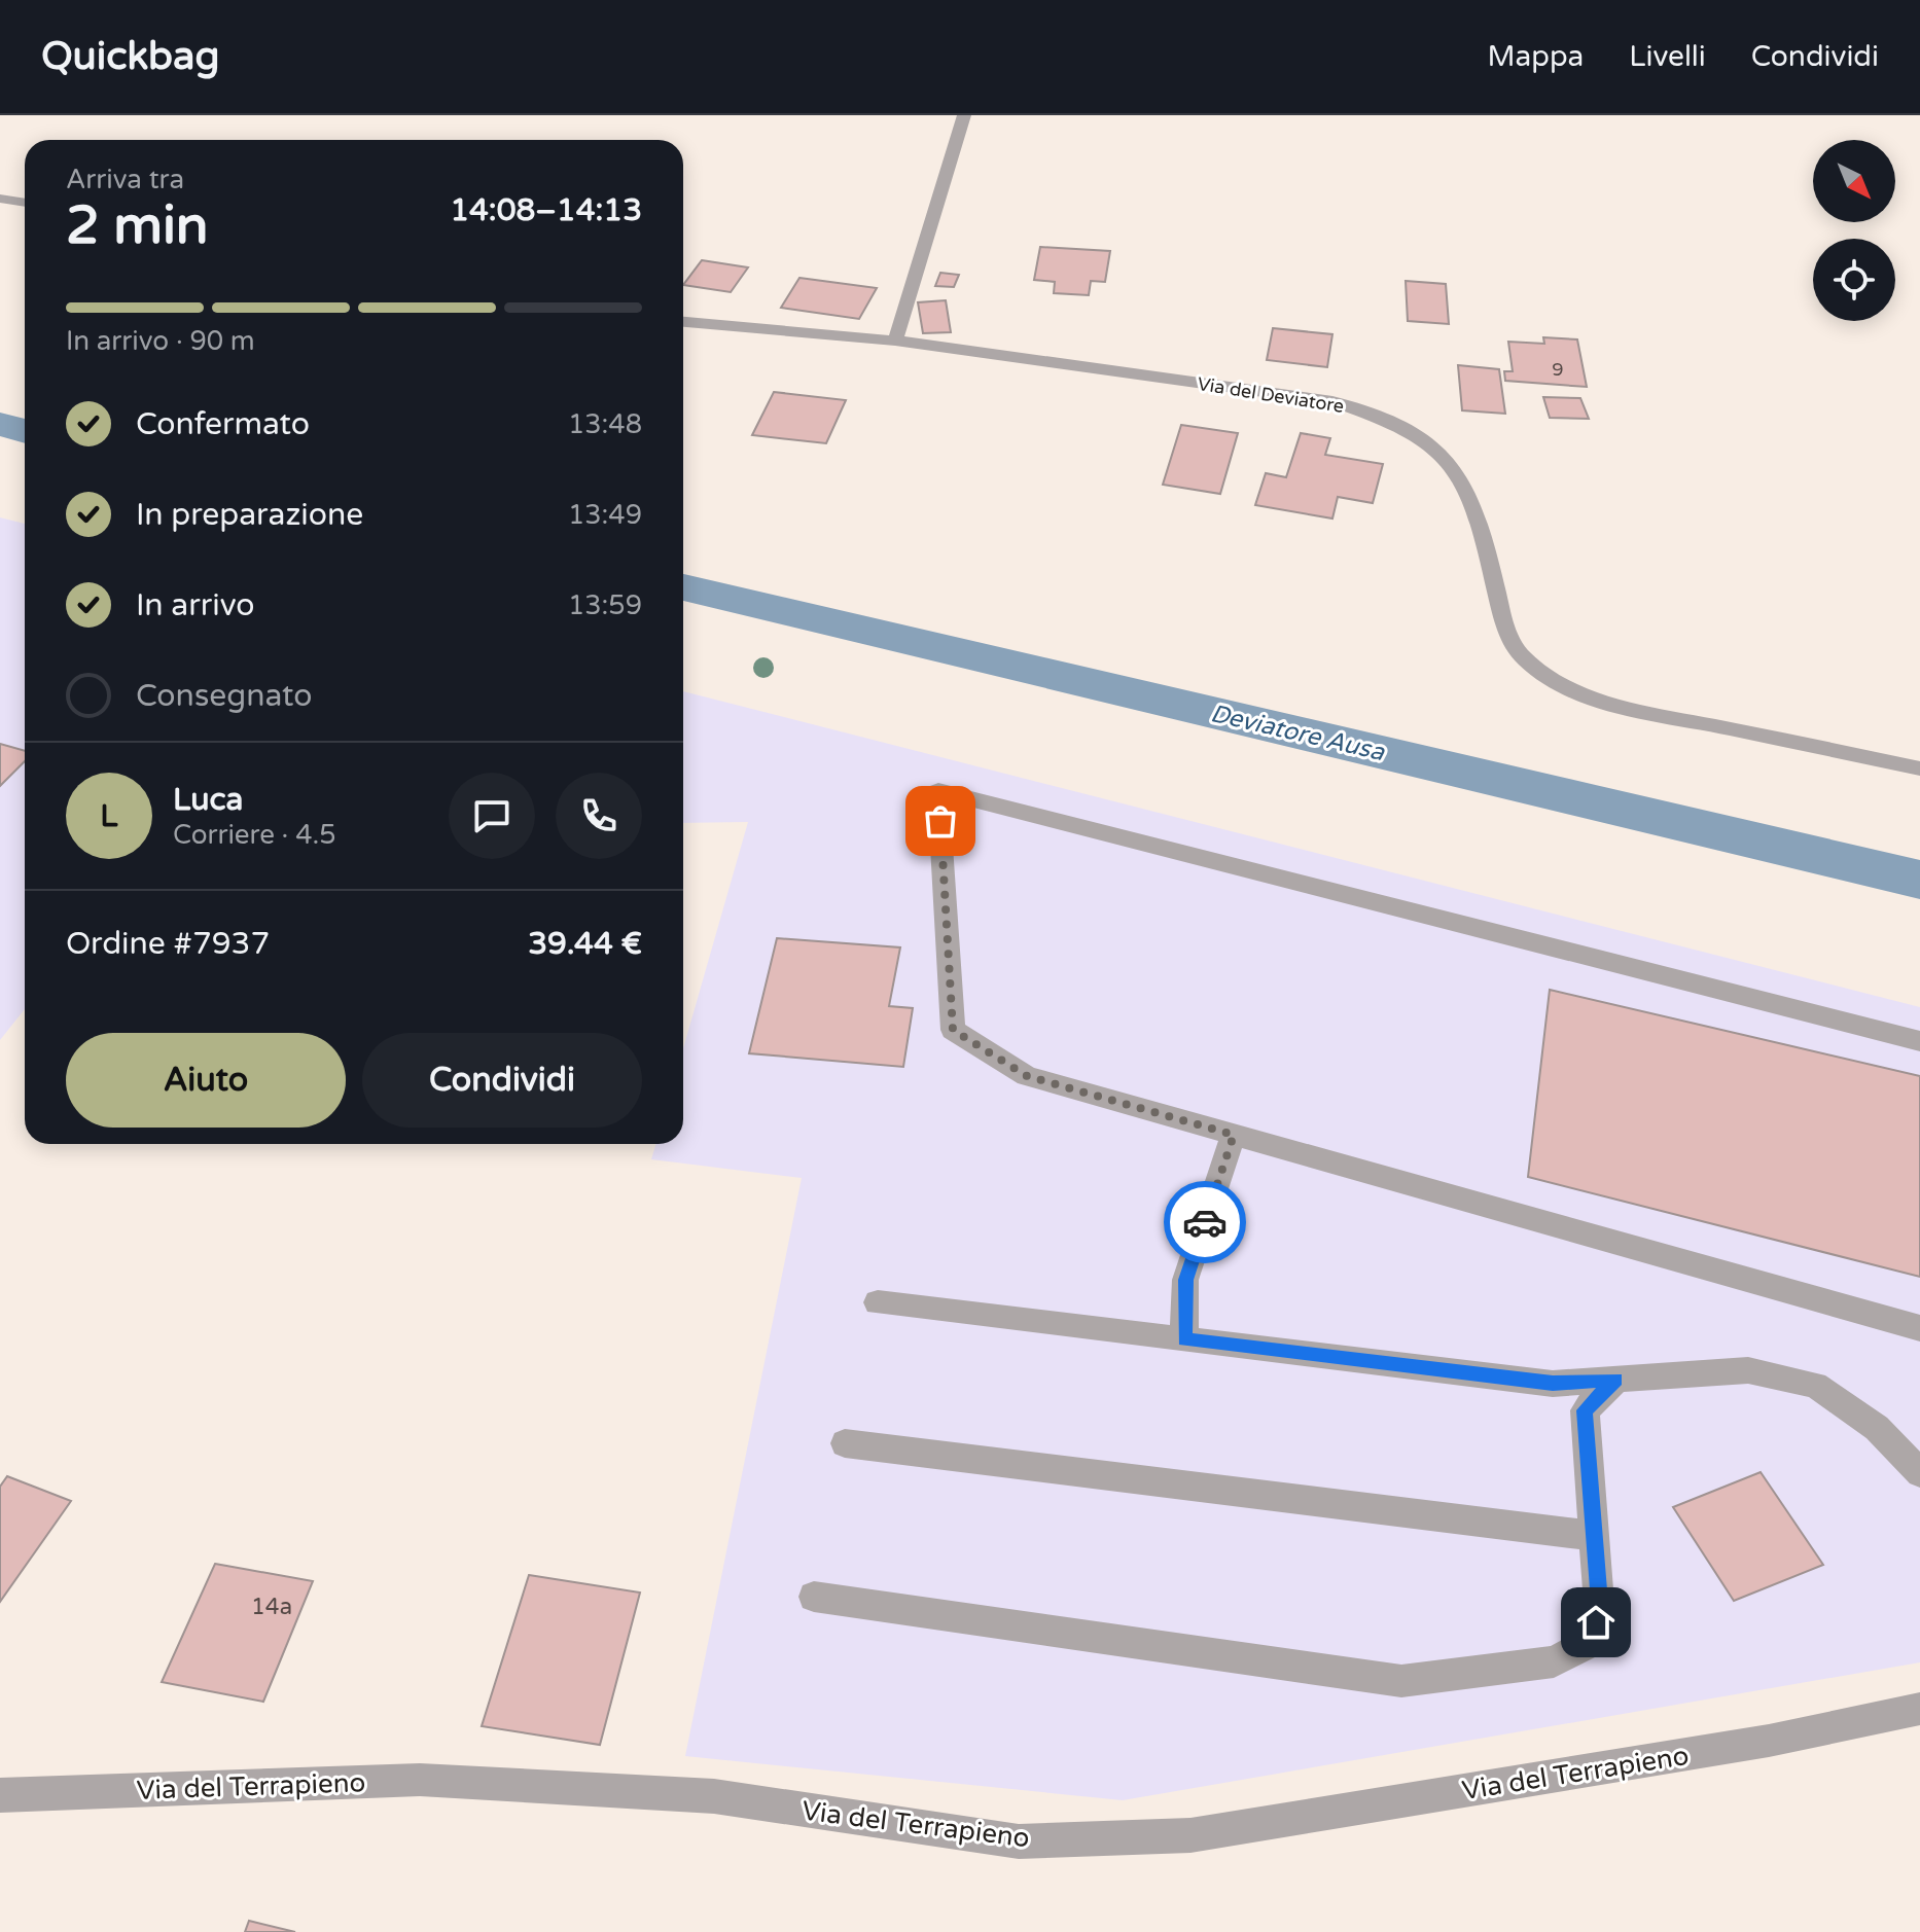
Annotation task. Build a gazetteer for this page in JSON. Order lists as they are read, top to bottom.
{
  "streets": {
    "street": ["Via del Deviatore", "Via del Terrapieno"]
  },
  "water": ["Deviatore Ausa"],
  "house_numbers": ["9", "14a"],
  "north": "bottom right",
  "page": {
    "header": "Quickbag",
    "nav": ["Mappa", "Livelli", "Condividi"],
    "heading": ["2 min", "Arriva tra", "14:08–14:13"],
    "panel": [
      "Luca",
      "Corriere · 4.5",
      "Ordine #7937",
      "39.44 €"
    ],
    "bar": "In arrivo · 90 m",
    "list": [
      ["Confermato", "13:48"],
      ["In preparazione", "13:49"],
      ["In arrivo", "13:59"],
      "Consegnato"
    ],
    "round": "L",
    "buttons": ["Aiuto", "Condividi"]
  }
}
